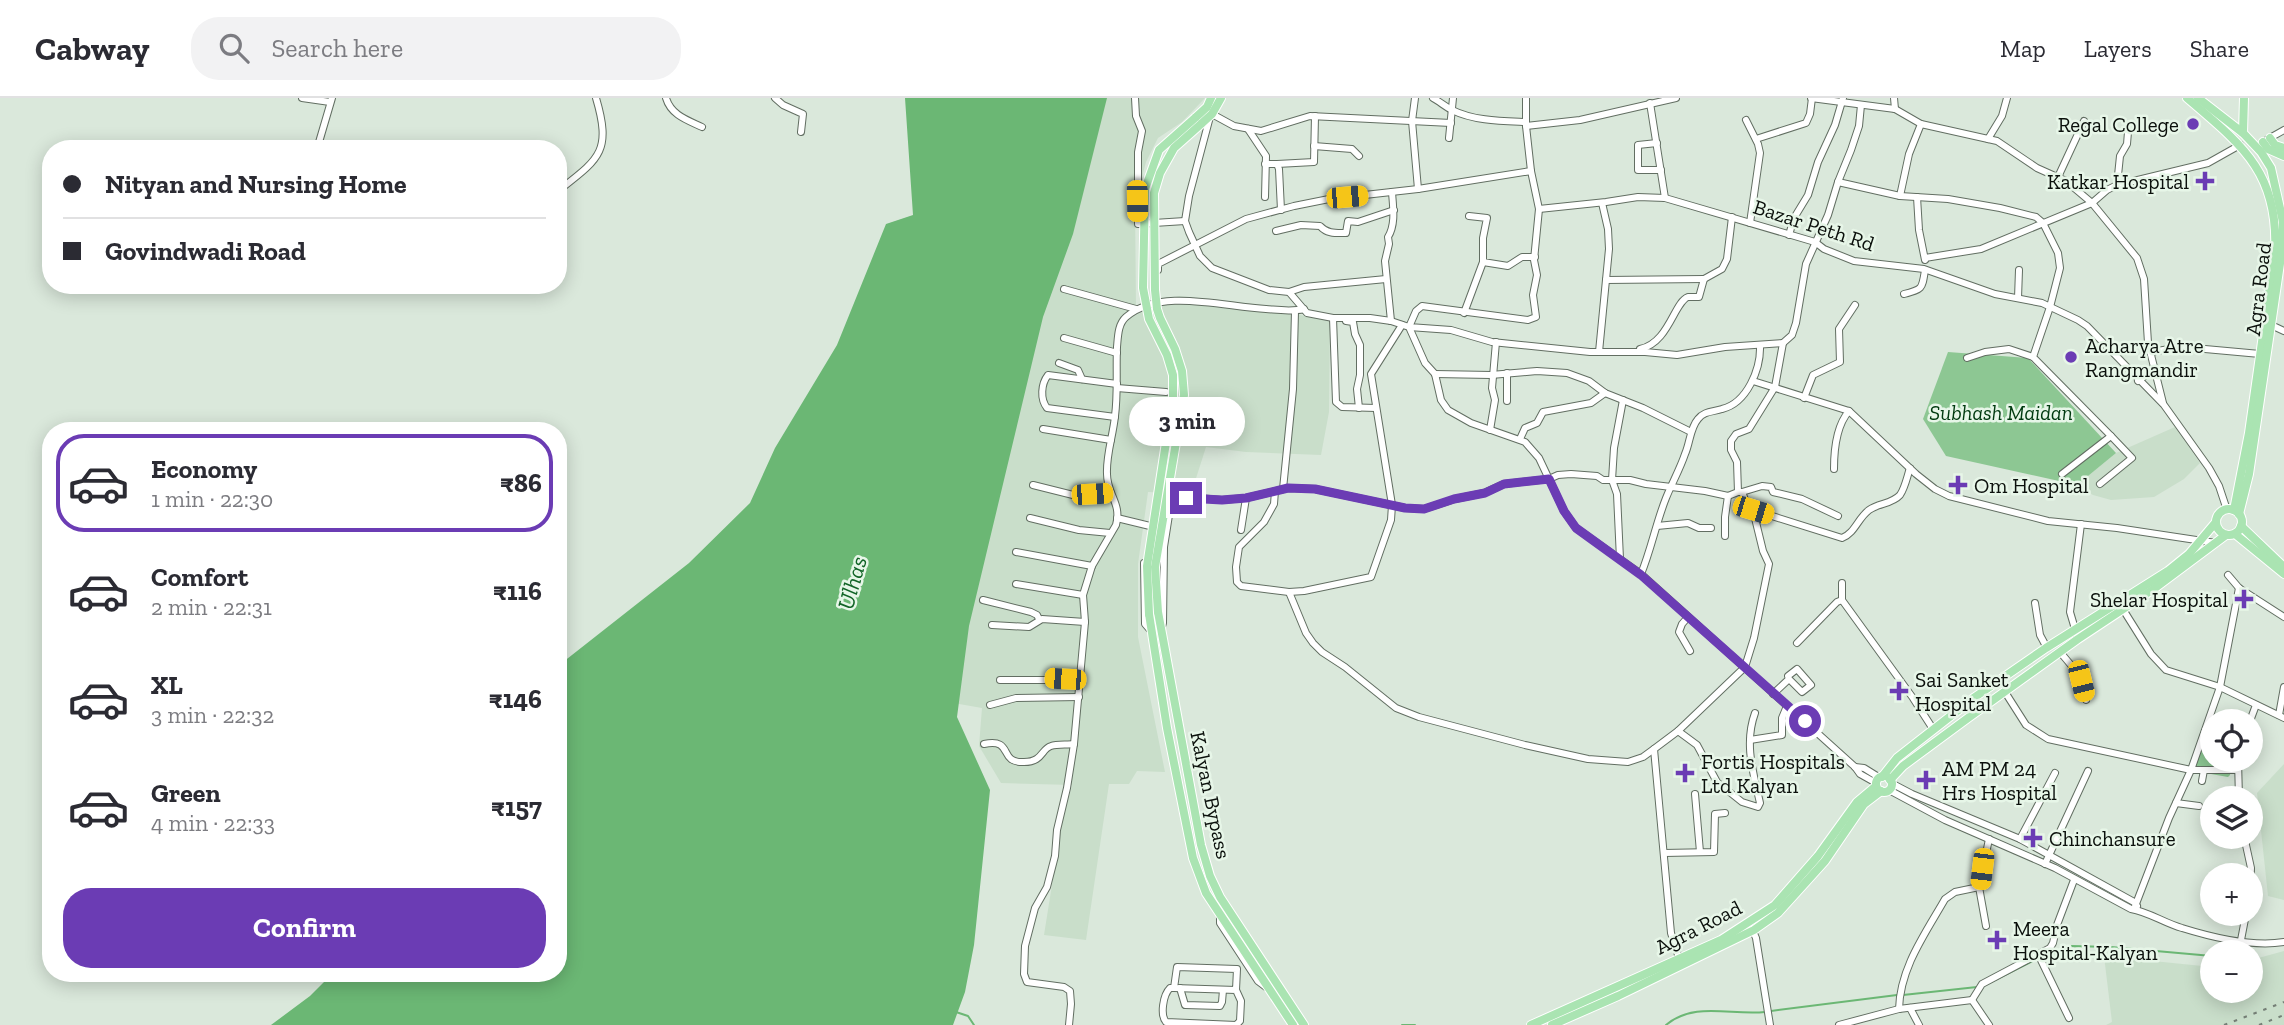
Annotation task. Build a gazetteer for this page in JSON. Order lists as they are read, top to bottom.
{
  "streets": {
    "main road": ["Agra Road", "Kalyan Bypass"],
    "street": ["Bazar Peth Rd"]
  },
  "water": ["Ulhas"],
  "parks": ["Subhash Maidan"],
  "places": {
    "other": ["Regal College", "Acharya Atre Rangmandir"],
    "health": [
      "Katkar Hospital",
      "Om Hospital",
      "Shelar Hospital",
      "Sai Sanket Hospital",
      "Fortis Hospitals Ltd Kalyan",
      "AM PM 24 Hrs Hospital",
      "Chinchansure",
      "Meera Hospital-Kalyan"
    ]
  },
  "page": {
    "header": "Cabway",
    "search": "Search here",
    "nav": ["Map", "Layers", "Share"],
    "banner": ["Nityan and Nursing Home", "Govindwadi Road"],
    "bubble": "3 min",
    "list": [
      {
        "name": "Economy",
        "note": "1 min · 22:30",
        "value": "₹86"
      },
      {
        "name": "Comfort",
        "note": "2 min · 22:31",
        "value": "₹116"
      },
      {
        "name": "XL",
        "note": "3 min · 22:32",
        "value": "₹146"
      },
      {
        "name": "Green",
        "note": "4 min · 22:33",
        "value": "₹157"
      }
    ],
    "map_buttons": ["+", "−"],
    "buttons": "Confirm"
  }
}
